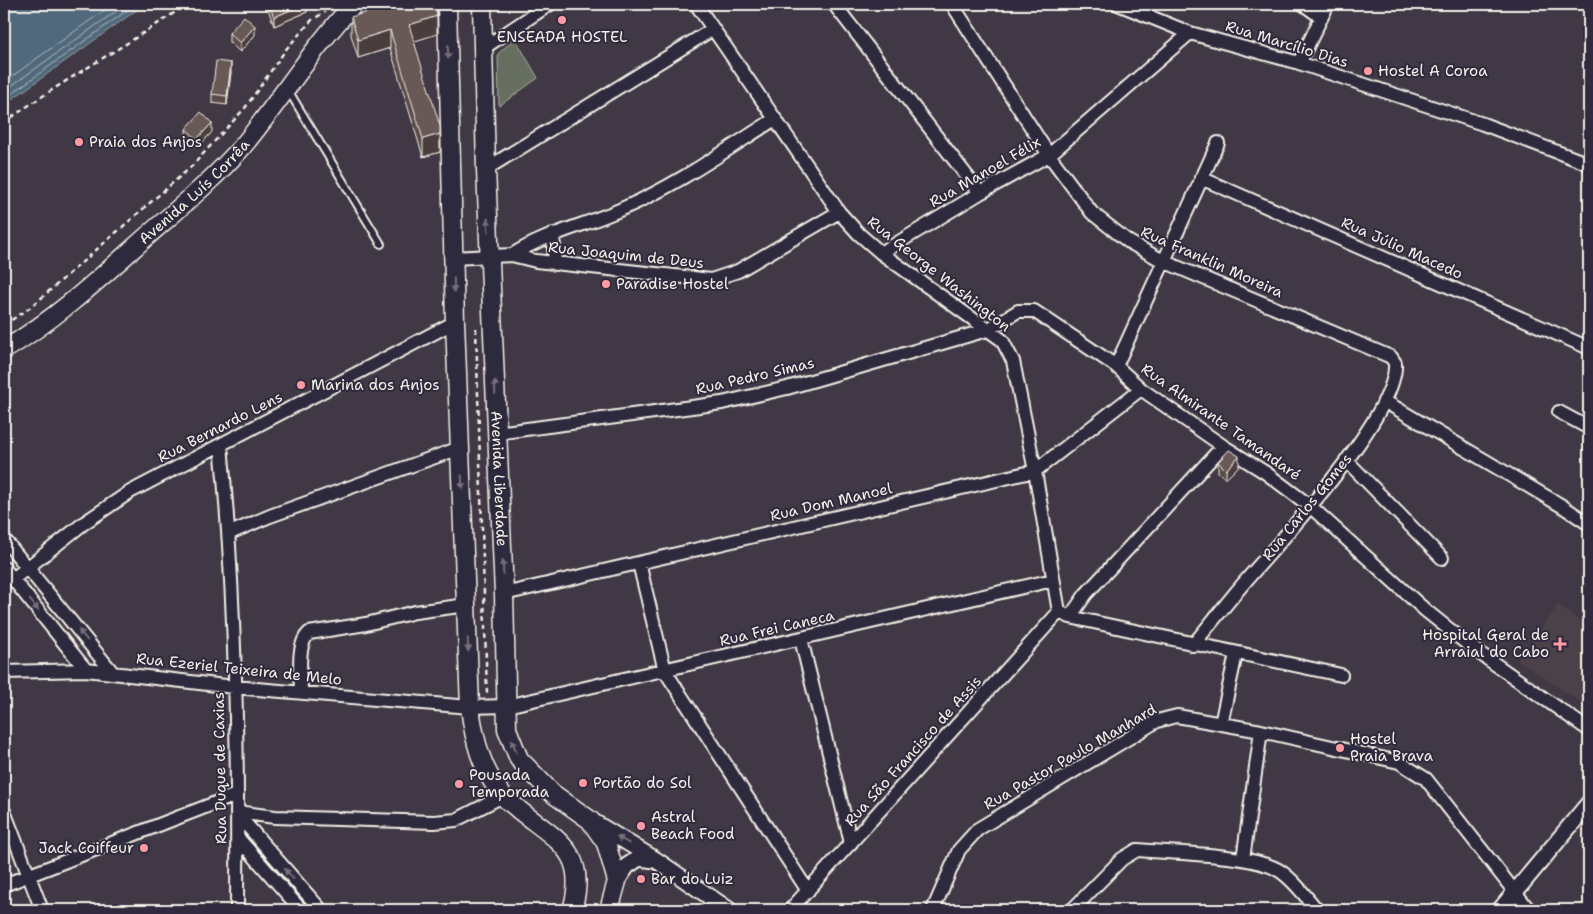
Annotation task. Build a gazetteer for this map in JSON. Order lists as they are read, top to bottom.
{
  "streets": {
    "main road": ["Avenida Luís Corrêa", "Avenida Liberdade"],
    "street": [
      "Rua Marcílio Dias",
      "Rua Manoel Félix",
      "Rua Júlio Macedo",
      "Rua Joaquim de Deus",
      "Rua Franklin Moreira",
      "Rua George Washington",
      "Rua Pedro Simas",
      "Rua Almirante Tamandaré",
      "Rua Bernardo Lens",
      "Rua Dom Manoel",
      "Rua Carlos Gomes",
      "Rua Frei Caneca",
      "Rua Ezeriel Teixeira de Melo",
      "Rua São Francisco de Assis",
      "Rua Pastor Paulo Manhard",
      "Rua Duque de Caxias"
    ]
  },
  "crossings": [
    ["Rua Marcílio Dias", "Rua Manoel Félix"],
    ["Rua Manoel Félix", "Rua Franklin Moreira"],
    ["Rua Manoel Félix", "Rua George Washington"],
    ["Rua Joaquim de Deus", "Rua George Washington"],
    ["Rua Joaquim de Deus", "Avenida Liberdade"],
    ["Rua Franklin Moreira", "Rua Carlos Gomes"],
    ["Rua George Washington", "Rua Pedro Simas"],
    ["Rua George Washington", "Rua Almirante Tamandaré"],
    ["Rua George Washington", "Rua Dom Manoel"],
    ["Rua George Washington", "Rua Frei Caneca"],
    ["Rua George Washington", "Rua São Francisco de Assis"],
    ["Rua Pedro Simas", "Rua Almirante Tamandaré"],
    ["Rua Pedro Simas", "Avenida Liberdade"],
    ["Rua Almirante Tamandaré", "Rua Dom Manoel"],
    ["Rua Almirante Tamandaré", "Rua Carlos Gomes"],
    ["Rua Almirante Tamandaré", "Rua São Francisco de Assis"],
    ["Rua Bernardo Lens", "Rua Duque de Caxias"],
    ["Avenida Liberdade", "Rua Dom Manoel"],
    ["Avenida Liberdade", "Rua Frei Caneca"],
    ["Avenida Liberdade", "Rua Ezeriel Teixeira de Melo"],
    ["Rua Frei Caneca", "Rua Ezeriel Teixeira de Melo"],
    ["Rua Ezeriel Teixeira de Melo", "Rua Duque de Caxias"]
  ],
  "places": {
    "other": [
      "ENSEADA HOSTEL",
      "Hostel A Coroa",
      "Praia dos Anjos",
      "Paradise Hostel",
      "Marina dos Anjos",
      "Hostel Praia Brava",
      "Portão do Sol",
      "Pousada Temporada",
      "Astral Beach Food",
      "Jack Coiffeur",
      "Bar do Luiz"
    ],
    "health": ["Hospital Geral de Arraial do Cabo"]
  }
}
